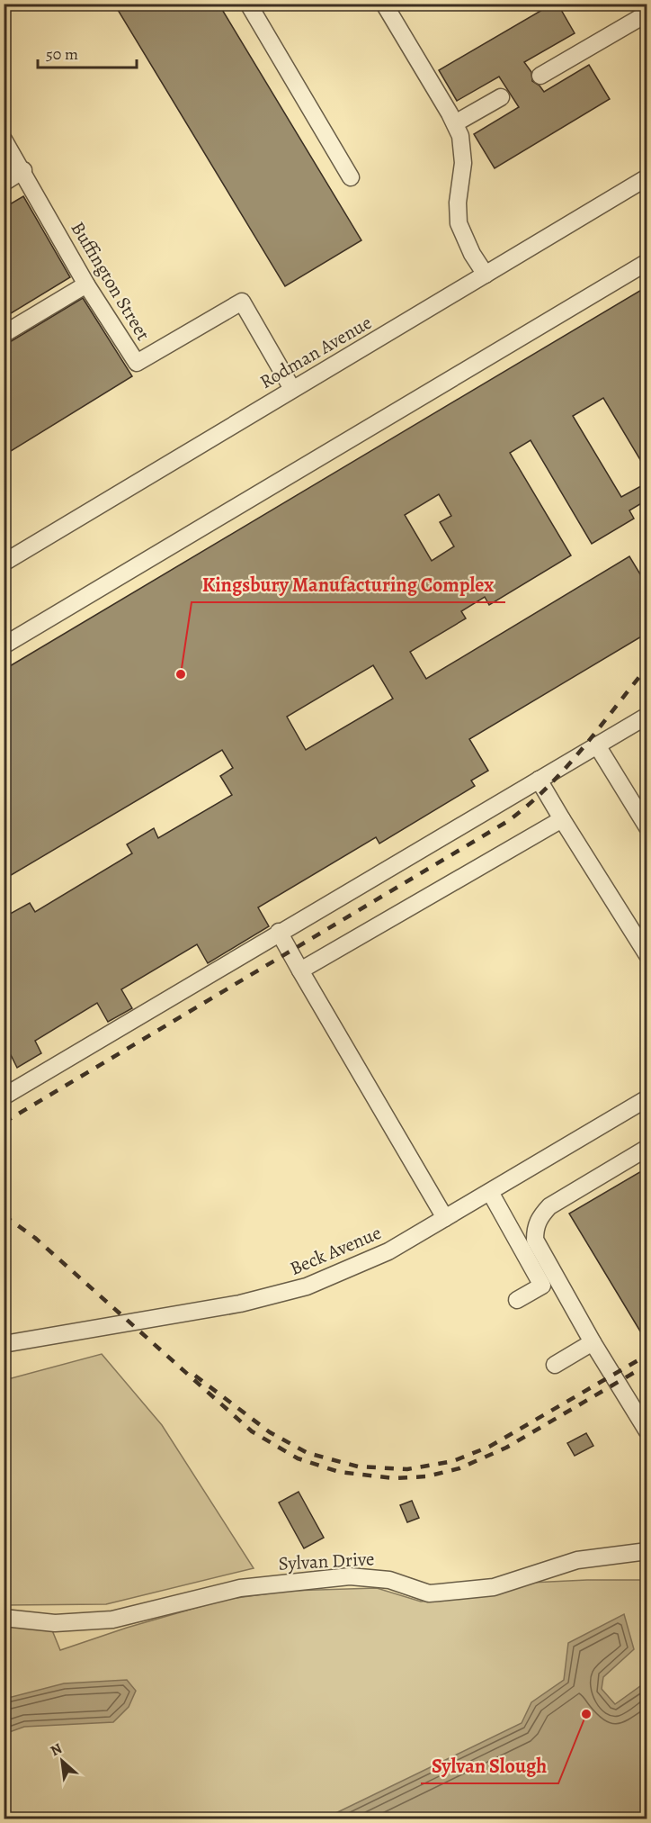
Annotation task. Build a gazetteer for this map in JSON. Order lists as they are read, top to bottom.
{
  "streets": {
    "street": [
      "Buffington Street",
      "Rodman Avenue",
      "Beck Avenue",
      "Sylvan Drive"
    ]
  },
  "crossings": [
    ["Buffington Street", "Rodman Avenue"]
  ],
  "places": ["Kingsbury Manufacturing Complex", "Sylvan Slough"],
  "scale_bar": "50 m",
  "north": "top left"
}
